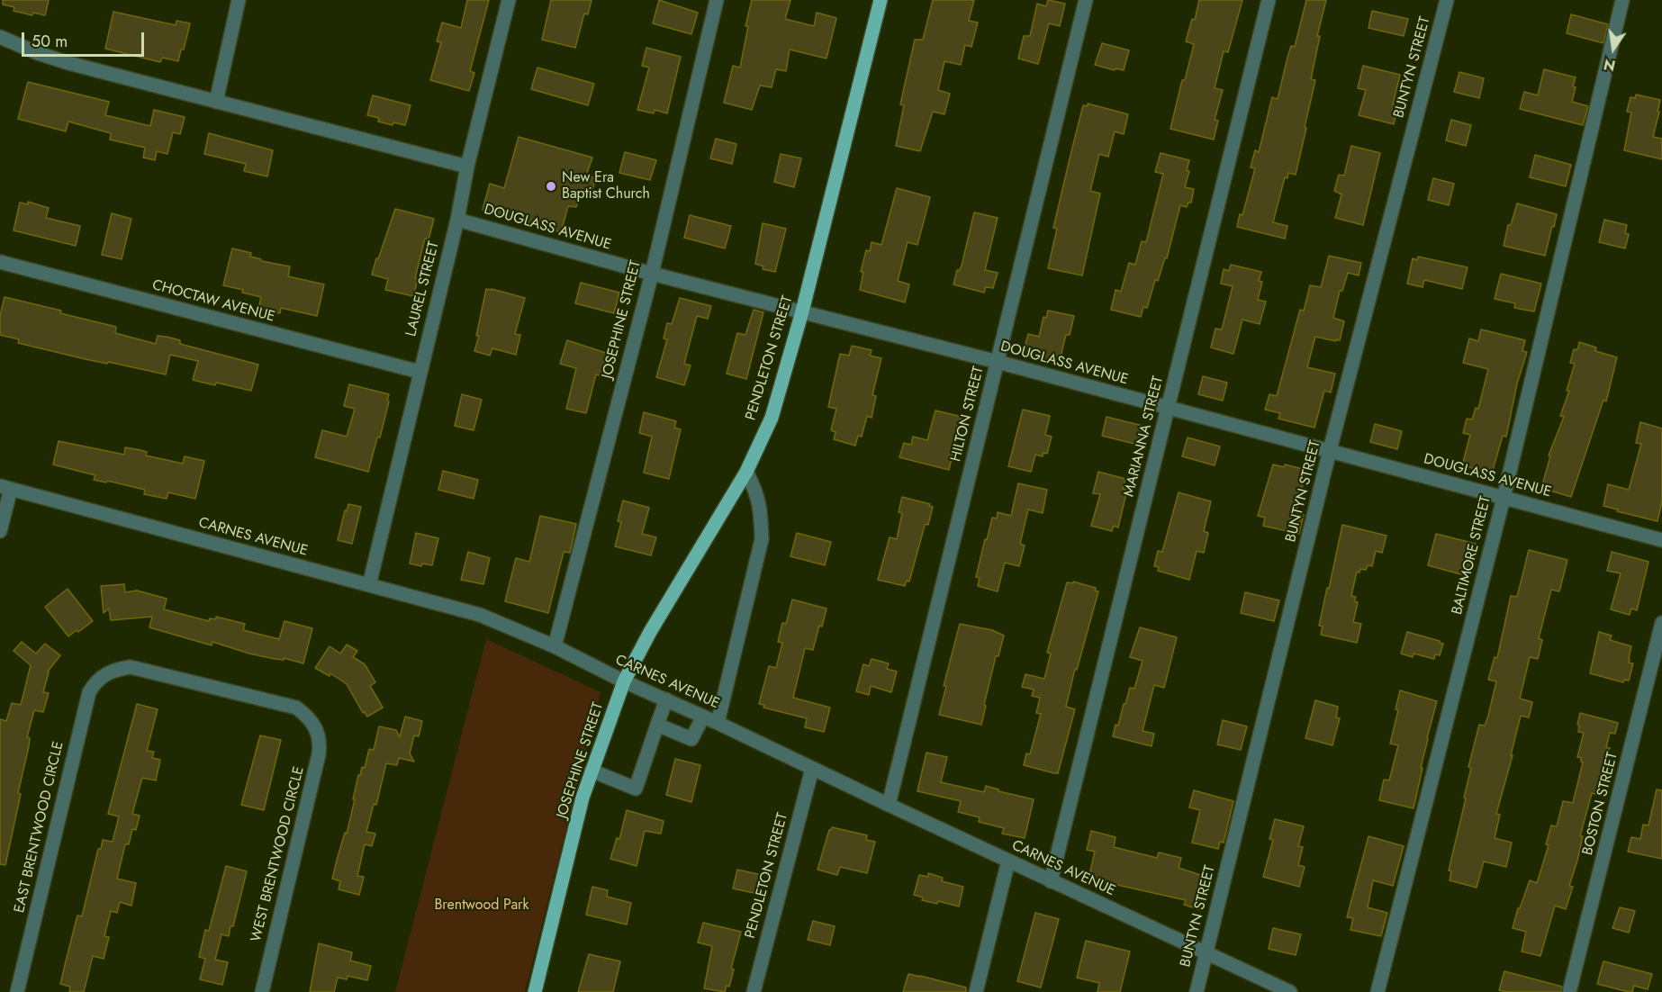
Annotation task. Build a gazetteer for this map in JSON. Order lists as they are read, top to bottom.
{
  "streets": {
    "main road": ["JOSEPHINE STREET", "PENDLETON STREET"],
    "street": [
      "BUNTYN STREET",
      "DOUGLASS AVENUE",
      "LAUREL STREET",
      "CHOCTAW AVENUE",
      "HILTON STREET",
      "MARIANNA STREET",
      "CARNES AVENUE",
      "BALTIMORE STREET",
      "BOSTON STREET",
      "EAST BRENTWOOD CIRCLE",
      "WEST BRENTWOOD CIRCLE"
    ]
  },
  "crossings": [
    ["BUNTYN STREET", "DOUGLASS AVENUE"],
    ["BUNTYN STREET", "CARNES AVENUE"],
    ["DOUGLASS AVENUE", "LAUREL STREET"],
    ["DOUGLASS AVENUE", "JOSEPHINE STREET"],
    ["DOUGLASS AVENUE", "PENDLETON STREET"],
    ["DOUGLASS AVENUE", "HILTON STREET"],
    ["DOUGLASS AVENUE", "MARIANNA STREET"],
    ["DOUGLASS AVENUE", "BALTIMORE STREET"],
    ["LAUREL STREET", "CHOCTAW AVENUE"],
    ["LAUREL STREET", "CARNES AVENUE"],
    ["JOSEPHINE STREET", "PENDLETON STREET"],
    ["JOSEPHINE STREET", "CARNES AVENUE"],
    ["PENDLETON STREET", "CARNES AVENUE"],
    ["HILTON STREET", "CARNES AVENUE"],
    ["MARIANNA STREET", "CARNES AVENUE"],
    ["EAST BRENTWOOD CIRCLE", "WEST BRENTWOOD CIRCLE"]
  ],
  "parks": ["Brentwood Park"],
  "places": ["New Era Baptist Church"],
  "scale_bar": "50 m",
  "north": "bottom"
}
